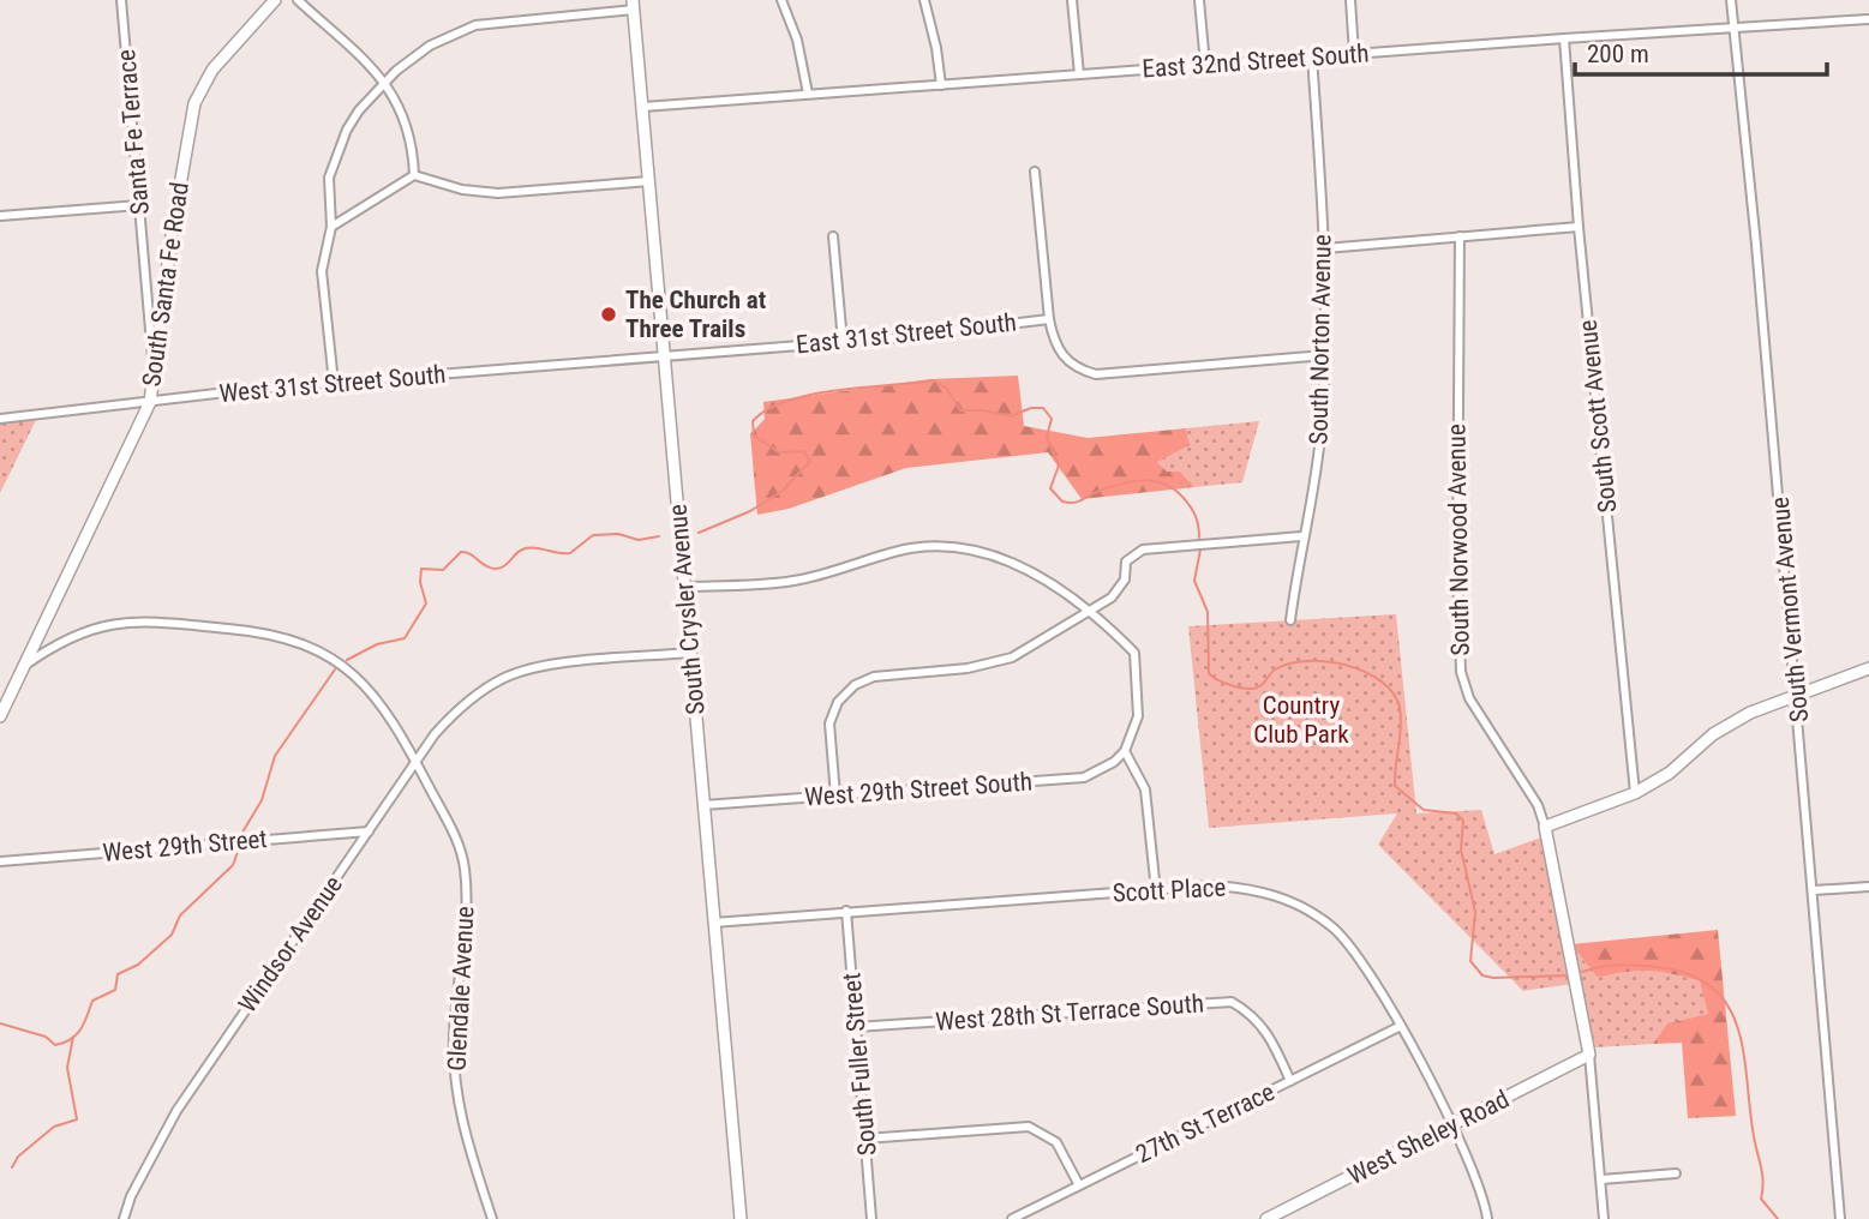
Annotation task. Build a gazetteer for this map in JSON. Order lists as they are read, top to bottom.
{
  "streets": {
    "street": [
      "East 32nd Street South",
      "Santa Fe Terrace",
      "South Santa Fe Road",
      "East 31st Street South",
      "South Norton Avenue",
      "West 31st Street South",
      "South Scott Avenue",
      "South Norwood Avenue",
      "South Crysler Avenue",
      "South Vermont Avenue",
      "West 29th Street South",
      "West 29th Street",
      "Scott Place",
      "Windsor Avenue",
      "Glendale Avenue",
      "West 28th St Terrace South",
      "South Fuller Street",
      "27th St Terrace",
      "West Sheley Road"
    ]
  },
  "crossings": [
    ["East 32nd Street South", "South Norton Avenue"],
    ["East 32nd Street South", "South Scott Avenue"],
    ["East 32nd Street South", "South Crysler Avenue"],
    ["East 32nd Street South", "South Vermont Avenue"],
    ["Santa Fe Terrace", "South Santa Fe Road"],
    ["South Santa Fe Road", "West 31st Street South"],
    ["South Santa Fe Road", "Glendale Avenue"],
    ["East 31st Street South", "West 31st Street South"],
    ["East 31st Street South", "South Crysler Avenue"],
    ["West 31st Street South", "South Crysler Avenue"],
    ["South Norwood Avenue", "West Sheley Road"],
    ["South Crysler Avenue", "West 29th Street South"],
    ["South Crysler Avenue", "Scott Place"],
    ["South Crysler Avenue", "Windsor Avenue"],
    ["West 29th Street", "Windsor Avenue"],
    ["Scott Place", "South Fuller Street"],
    ["Scott Place", "27th St Terrace"],
    ["Scott Place", "West Sheley Road"],
    ["Windsor Avenue", "Glendale Avenue"],
    ["West 28th St Terrace South", "South Fuller Street"],
    ["West 28th St Terrace South", "27th St Terrace"]
  ],
  "parks": ["Country Club Park"],
  "places": ["The Church at Three Trails"],
  "scale_bar": "200 m"
}
